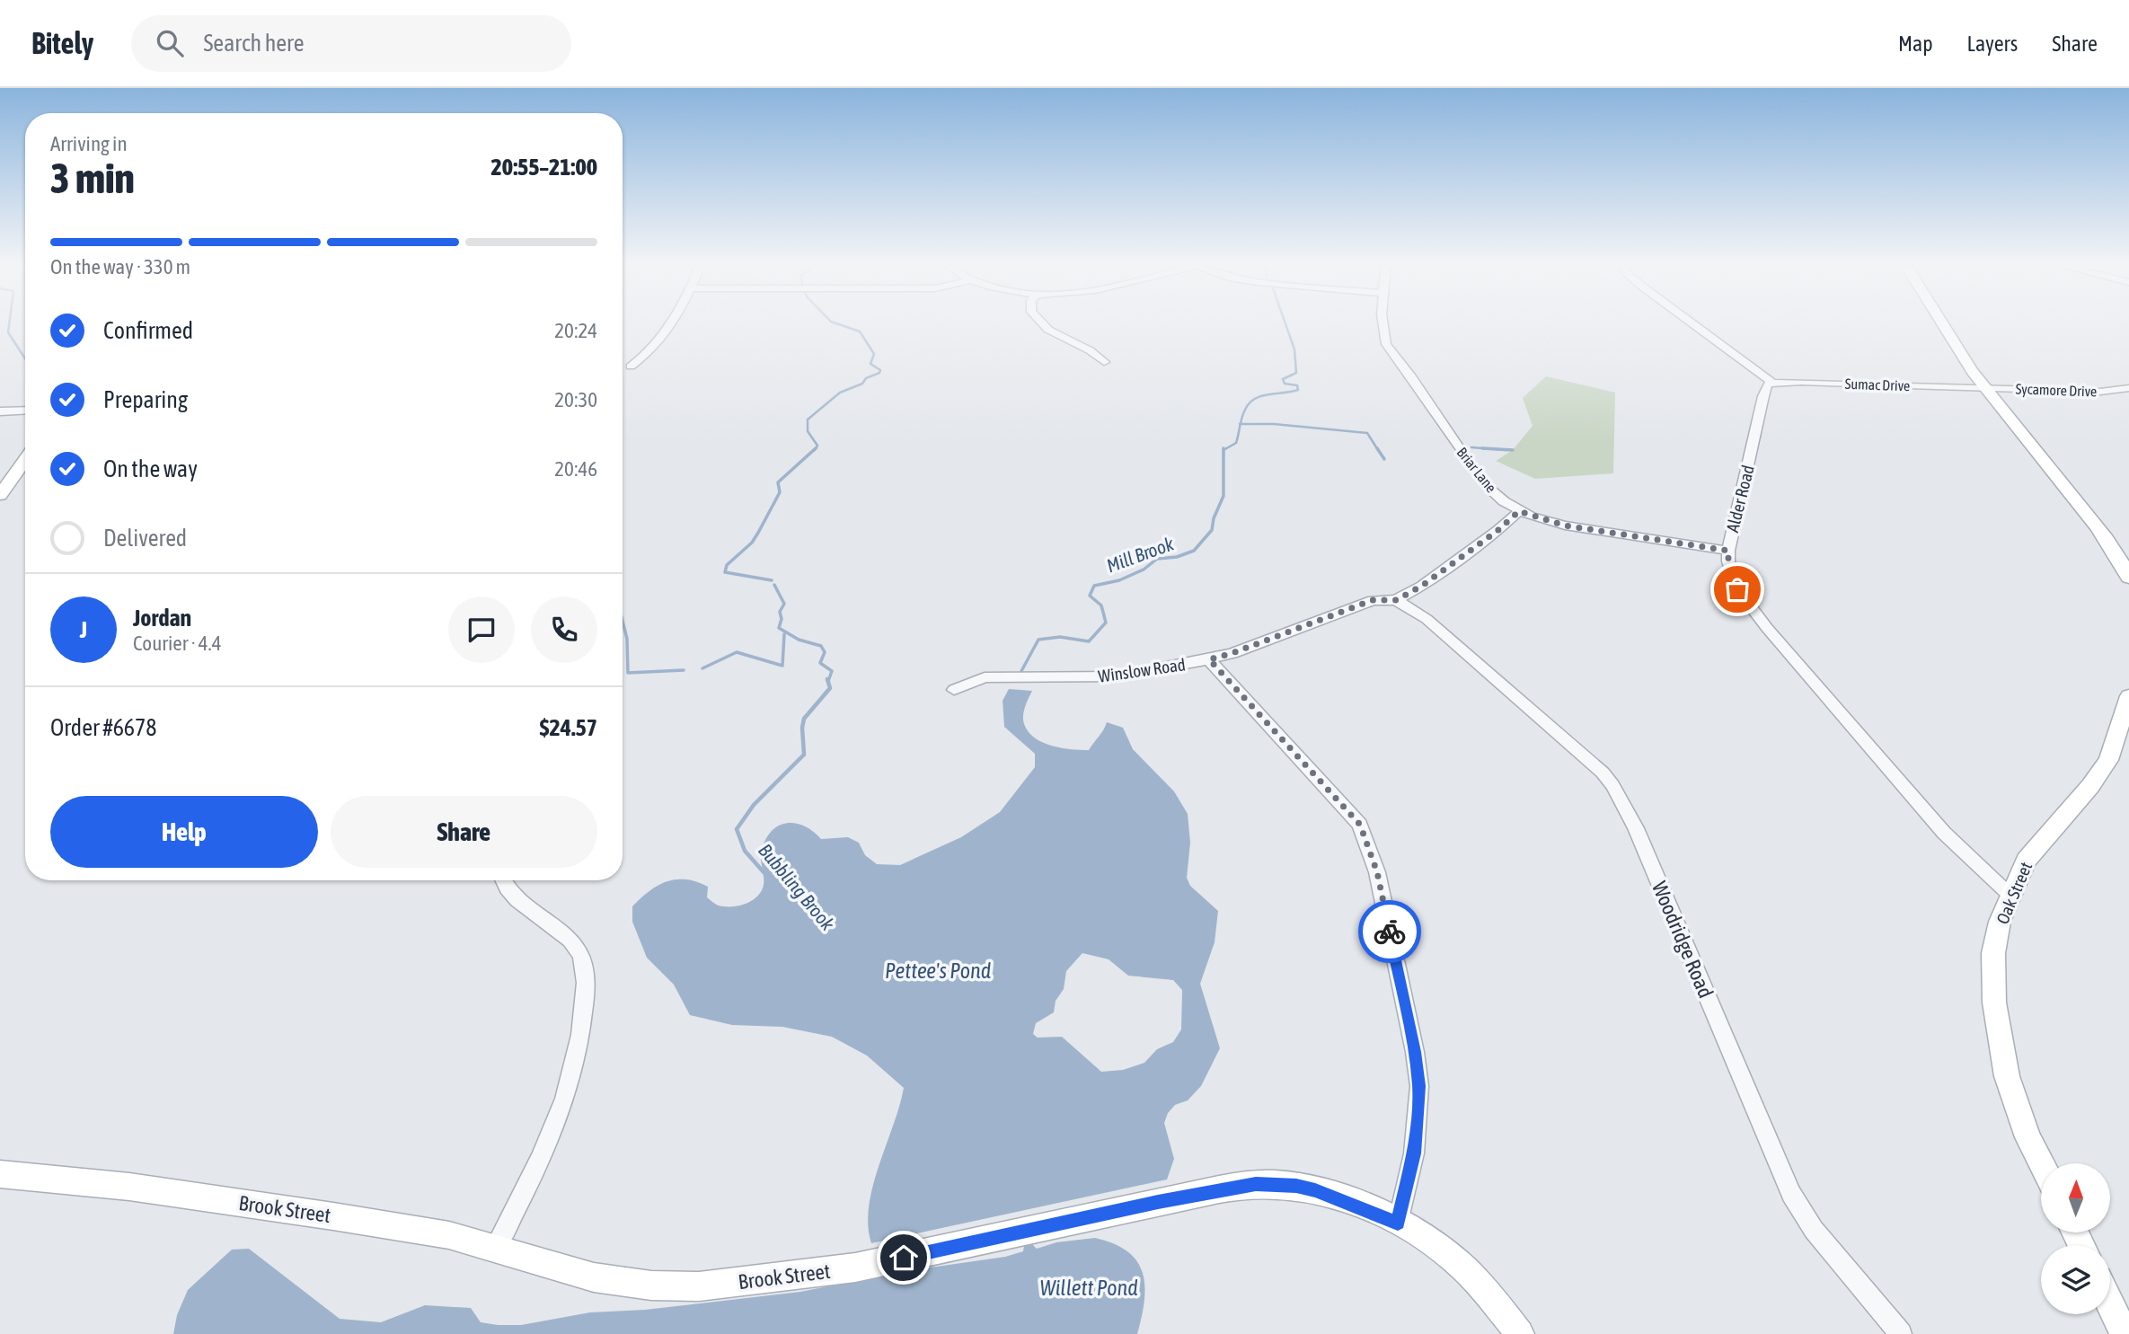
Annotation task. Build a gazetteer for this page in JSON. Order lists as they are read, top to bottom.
{
  "streets": {
    "street": [
      "Sumac Drive",
      "Sycamore Drive",
      "Briar Lane",
      "Alder Road",
      "Winslow Road",
      "Oak Street",
      "Woodridge Road",
      "Brook Street"
    ]
  },
  "crossings": [
    ["Sumac Drive", "Sycamore Drive"],
    ["Sumac Drive", "Alder Road"],
    ["Briar Lane", "Alder Road"],
    ["Briar Lane", "Winslow Road"],
    ["Alder Road", "Oak Street"],
    ["Winslow Road", "Woodridge Road"]
  ],
  "water": [
    "Mill Brook",
    "Bubbling Brook",
    "Pettee's Pond",
    "Willett Pond"
  ],
  "north": "top",
  "page": {
    "header": "Bitely",
    "search": "Search here",
    "nav": ["Map", "Layers", "Share"],
    "heading": ["3 min", "Arriving in", "20:55–21:00"],
    "panel": [
      "Jordan",
      "Courier · 4.4",
      "Order #6678",
      "$24.57"
    ],
    "bar": "On the way · 330 m",
    "list": [
      ["Confirmed", "20:24"],
      ["Preparing", "20:30"],
      ["On the way", "20:46"],
      "Delivered"
    ],
    "round": "J",
    "buttons": ["Help", "Share"]
  }
}
